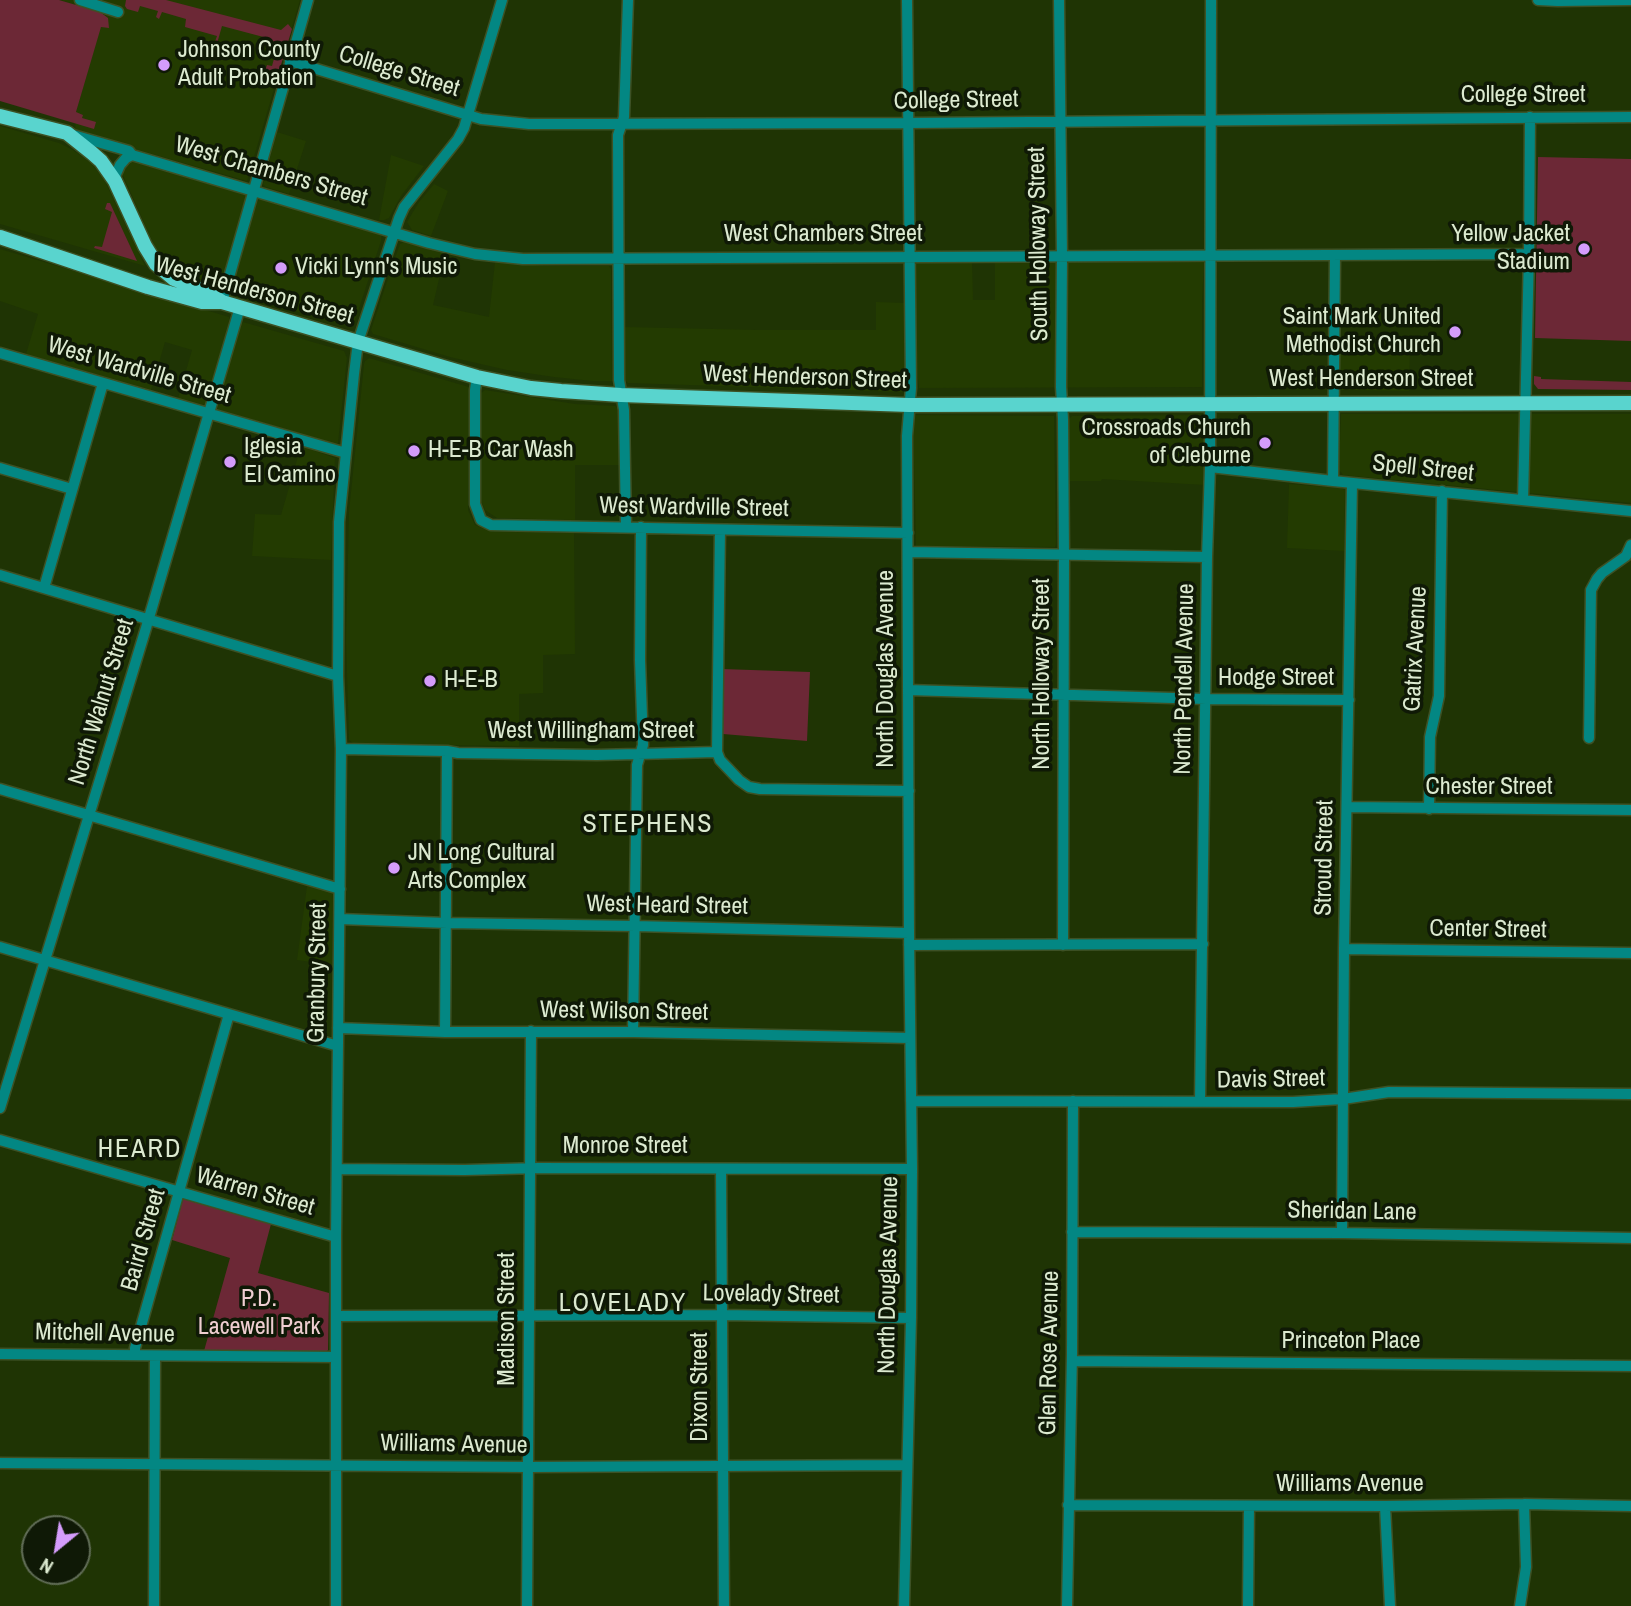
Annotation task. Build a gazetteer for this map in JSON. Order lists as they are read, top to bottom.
{
  "streets": {
    "main road": ["West Chambers Street", "West Henderson Street"],
    "street": [
      "College Street",
      "South Holloway Street",
      "West Wardville Street",
      "Spell Street",
      "Gatrix Avenue",
      "North Douglas Avenue",
      "North Holloway Street",
      "North Pendell Avenue",
      "Hodge Street",
      "North Walnut Street",
      "West Willingham Street",
      "Chester Street",
      "Stroud Street",
      "West Heard Street",
      "Center Street",
      "Granbury Street",
      "West Wilson Street",
      "Davis Street",
      "Monroe Street",
      "Warren Street",
      "Sheridan Lane",
      "Baird Street",
      "Lovelady Street",
      "Madison Street",
      "Mitchell Avenue",
      "Princeton Place",
      "Glen Rose Avenue",
      "Dixon Street",
      "Williams Avenue"
    ]
  },
  "crossings": [
    ["College Street", "South Holloway Street"],
    ["College Street", "North Douglas Avenue"],
    ["College Street", "North Pendell Avenue"],
    ["College Street", "Granbury Street"],
    ["West Chambers Street", "South Holloway Street"],
    ["West Chambers Street", "West Henderson Street"],
    ["West Chambers Street", "North Douglas Avenue"],
    ["West Chambers Street", "North Pendell Avenue"],
    ["West Chambers Street", "Granbury Street"],
    ["South Holloway Street", "West Henderson Street"],
    ["South Holloway Street", "North Holloway Street"],
    ["West Henderson Street", "West Wardville Street"],
    ["West Henderson Street", "North Douglas Avenue"],
    ["West Henderson Street", "North Holloway Street"],
    ["West Henderson Street", "North Pendell Avenue"],
    ["West Henderson Street", "North Walnut Street"],
    ["West Henderson Street", "Granbury Street"],
    ["West Wardville Street", "North Douglas Avenue"],
    ["West Wardville Street", "North Walnut Street"],
    ["West Wardville Street", "Granbury Street"],
    ["Spell Street", "Gatrix Avenue"],
    ["Spell Street", "North Pendell Avenue"],
    ["Spell Street", "Stroud Street"],
    ["Gatrix Avenue", "Chester Street"],
    ["North Douglas Avenue", "Hodge Street"],
    ["North Douglas Avenue", "West Willingham Street"],
    ["North Douglas Avenue", "West Heard Street"],
    ["North Douglas Avenue", "West Wilson Street"],
    ["North Douglas Avenue", "Davis Street"],
    ["North Douglas Avenue", "Monroe Street"],
    ["North Douglas Avenue", "Lovelady Street"],
    ["North Douglas Avenue", "Williams Avenue"],
    ["North Holloway Street", "Hodge Street"],
    ["North Holloway Street", "West Heard Street"],
    ["North Pendell Avenue", "Hodge Street"],
    ["North Pendell Avenue", "West Heard Street"],
    ["North Pendell Avenue", "Davis Street"],
    ["Hodge Street", "Stroud Street"],
    ["West Willingham Street", "Granbury Street"],
    ["Chester Street", "Stroud Street"],
    ["Stroud Street", "Center Street"],
    ["Stroud Street", "Davis Street"],
    ["Stroud Street", "Sheridan Lane"],
    ["West Heard Street", "Granbury Street"],
    ["Granbury Street", "West Wilson Street"],
    ["Granbury Street", "Monroe Street"],
    ["Granbury Street", "Warren Street"],
    ["Granbury Street", "Lovelady Street"],
    ["Granbury Street", "Mitchell Avenue"],
    ["Granbury Street", "Williams Avenue"],
    ["West Wilson Street", "Madison Street"],
    ["Davis Street", "Glen Rose Avenue"],
    ["Monroe Street", "Madison Street"],
    ["Monroe Street", "Dixon Street"],
    ["Warren Street", "Baird Street"],
    ["Sheridan Lane", "Glen Rose Avenue"],
    ["Baird Street", "Mitchell Avenue"],
    ["Lovelady Street", "Madison Street"],
    ["Lovelady Street", "Dixon Street"],
    ["Madison Street", "Williams Avenue"],
    ["Princeton Place", "Glen Rose Avenue"],
    ["Glen Rose Avenue", "Williams Avenue"],
    ["Dixon Street", "Williams Avenue"]
  ],
  "districts": ["STEPHENS", "HEARD", "LOVELADY"],
  "parks": ["P.D. Lacewell Park"],
  "places": [
    "Johnson County Adult Probation",
    "Yellow Jacket Stadium",
    "Vicki Lynn's Music",
    "Saint Mark United Methodist Church",
    "Crossroads Church of Cleburne",
    "H-E-B Car Wash",
    "Iglesia El Camino",
    "H-E-B",
    "JN Long Cultural Arts Complex"
  ],
  "north": "bottom left"
}
